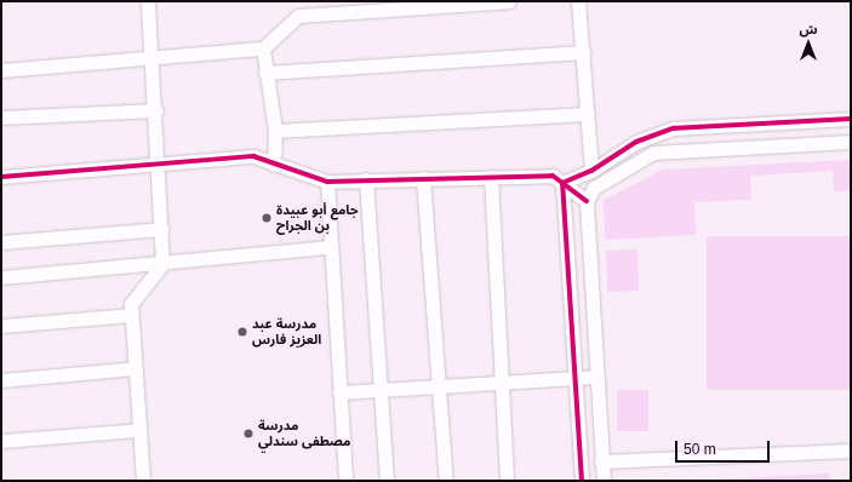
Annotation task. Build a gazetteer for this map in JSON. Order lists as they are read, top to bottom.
{
  "places": ["جامع أبو عبيدة بن الجراح", "مدرسة عبد العزيز فارس", "مدرسة مصطفى سندلي"],
  "scale_bar": "50 m",
  "north": "top"
}
